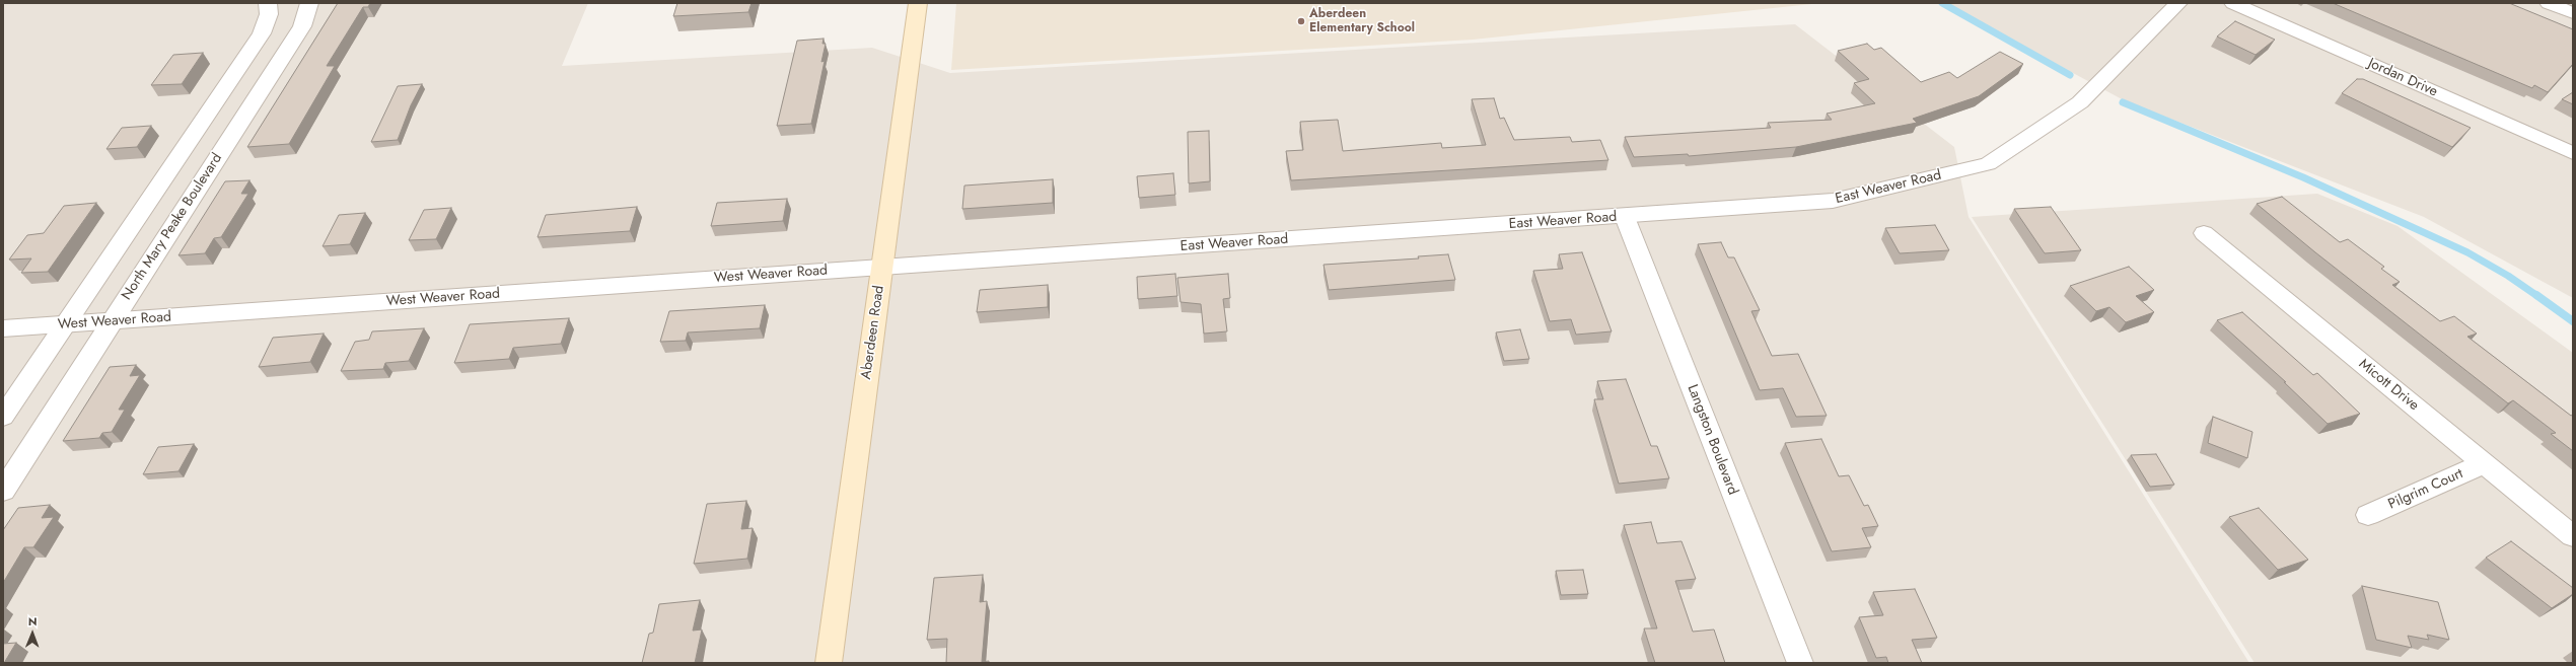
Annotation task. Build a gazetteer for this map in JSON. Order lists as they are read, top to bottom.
{
  "streets": {
    "main road": ["Aberdeen Road"],
    "street": [
      "Jordan Drive",
      "East Weaver Road",
      "North Mary Peake Boulevard",
      "West Weaver Road",
      "Micott Drive",
      "Langston Boulevard",
      "Pilgrim Court"
    ]
  },
  "crossings": [
    ["East Weaver Road", "West Weaver Road"],
    ["East Weaver Road", "Aberdeen Road"],
    ["East Weaver Road", "Langston Boulevard"],
    ["North Mary Peake Boulevard", "West Weaver Road"],
    ["West Weaver Road", "Aberdeen Road"],
    ["Micott Drive", "Pilgrim Court"]
  ],
  "places": ["Aberdeen Elementary School"],
  "north": "top"
}
